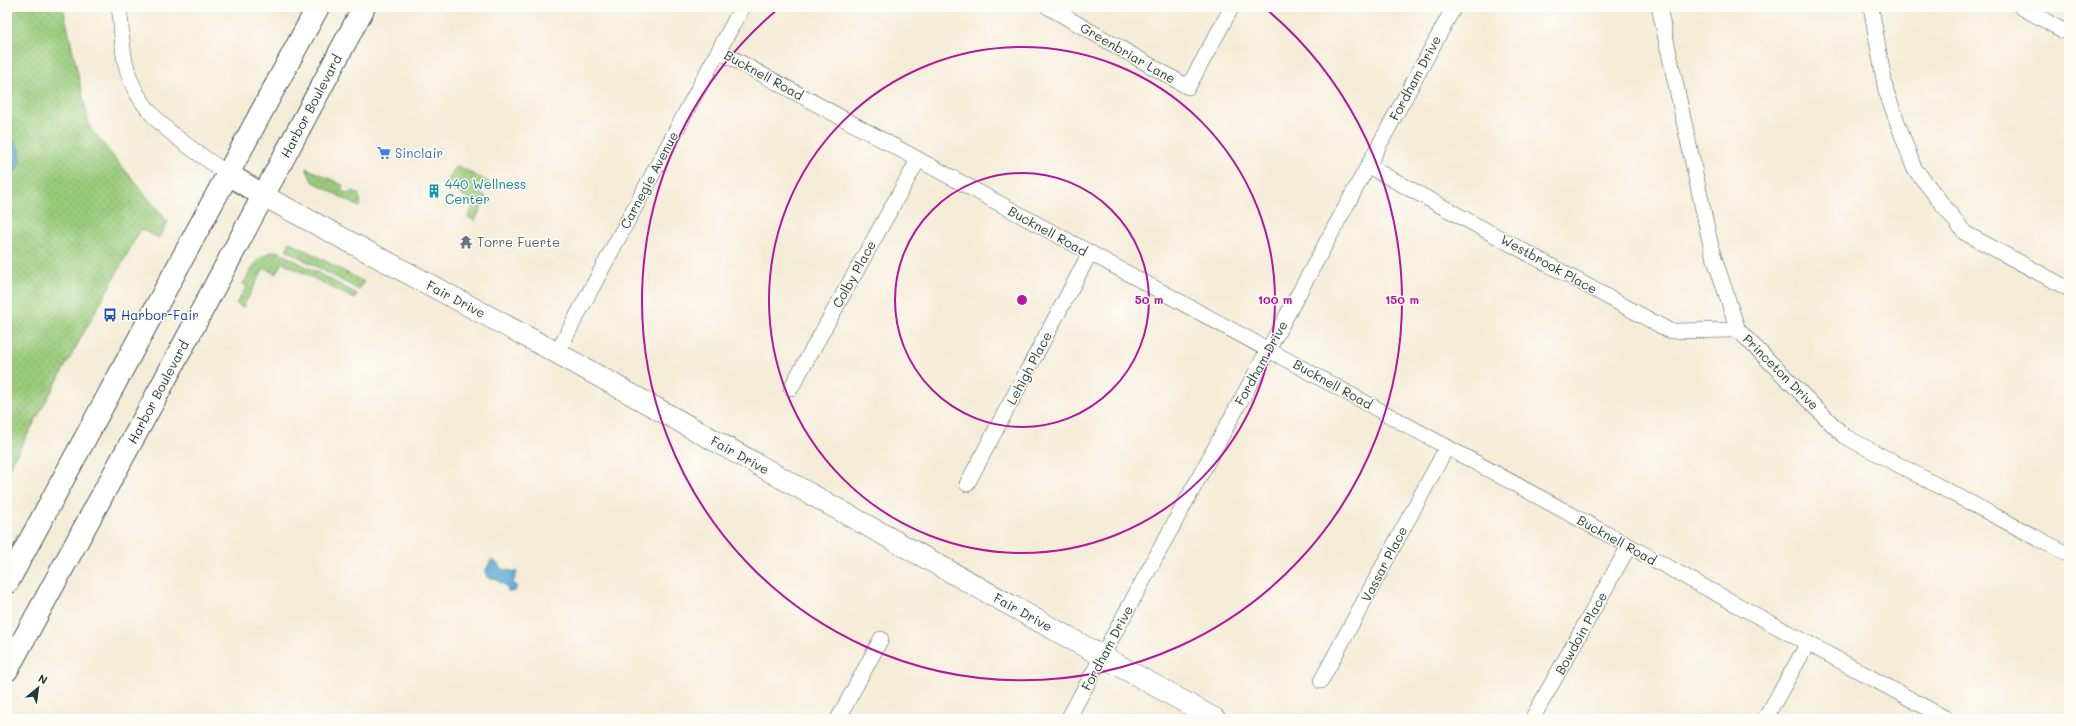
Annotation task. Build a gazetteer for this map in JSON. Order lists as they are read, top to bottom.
{
  "streets": {
    "main road": ["Harbor Boulevard", "Fair Drive"],
    "street": [
      "Greenbriar Lane",
      "Bucknell Road",
      "Fordham Drive",
      "Carnegie Avenue",
      "Westbrook Place",
      "Colby Place",
      "Lehigh Place",
      "Princeton Drive",
      "Vassar Place",
      "Bowdoin Place"
    ]
  },
  "crossings": [
    ["Bucknell Road", "Fordham Drive"],
    ["Bucknell Road", "Carnegie Avenue"],
    ["Bucknell Road", "Colby Place"],
    ["Bucknell Road", "Lehigh Place"],
    ["Bucknell Road", "Vassar Place"],
    ["Bucknell Road", "Bowdoin Place"],
    ["Fordham Drive", "Westbrook Place"],
    ["Fordham Drive", "Fair Drive"],
    ["Harbor Boulevard", "Fair Drive"],
    ["Carnegie Avenue", "Fair Drive"],
    ["Westbrook Place", "Princeton Drive"]
  ],
  "places": {
    "supermarket": ["Sinclair"],
    "building": ["440 Wellness Center"],
    "temple": ["Torre Fuerte"],
    "bus stop": ["Harbor-Fair"]
  },
  "north": "top right",
  "rings": ["50 m", "100 m", "150 m"]
}
